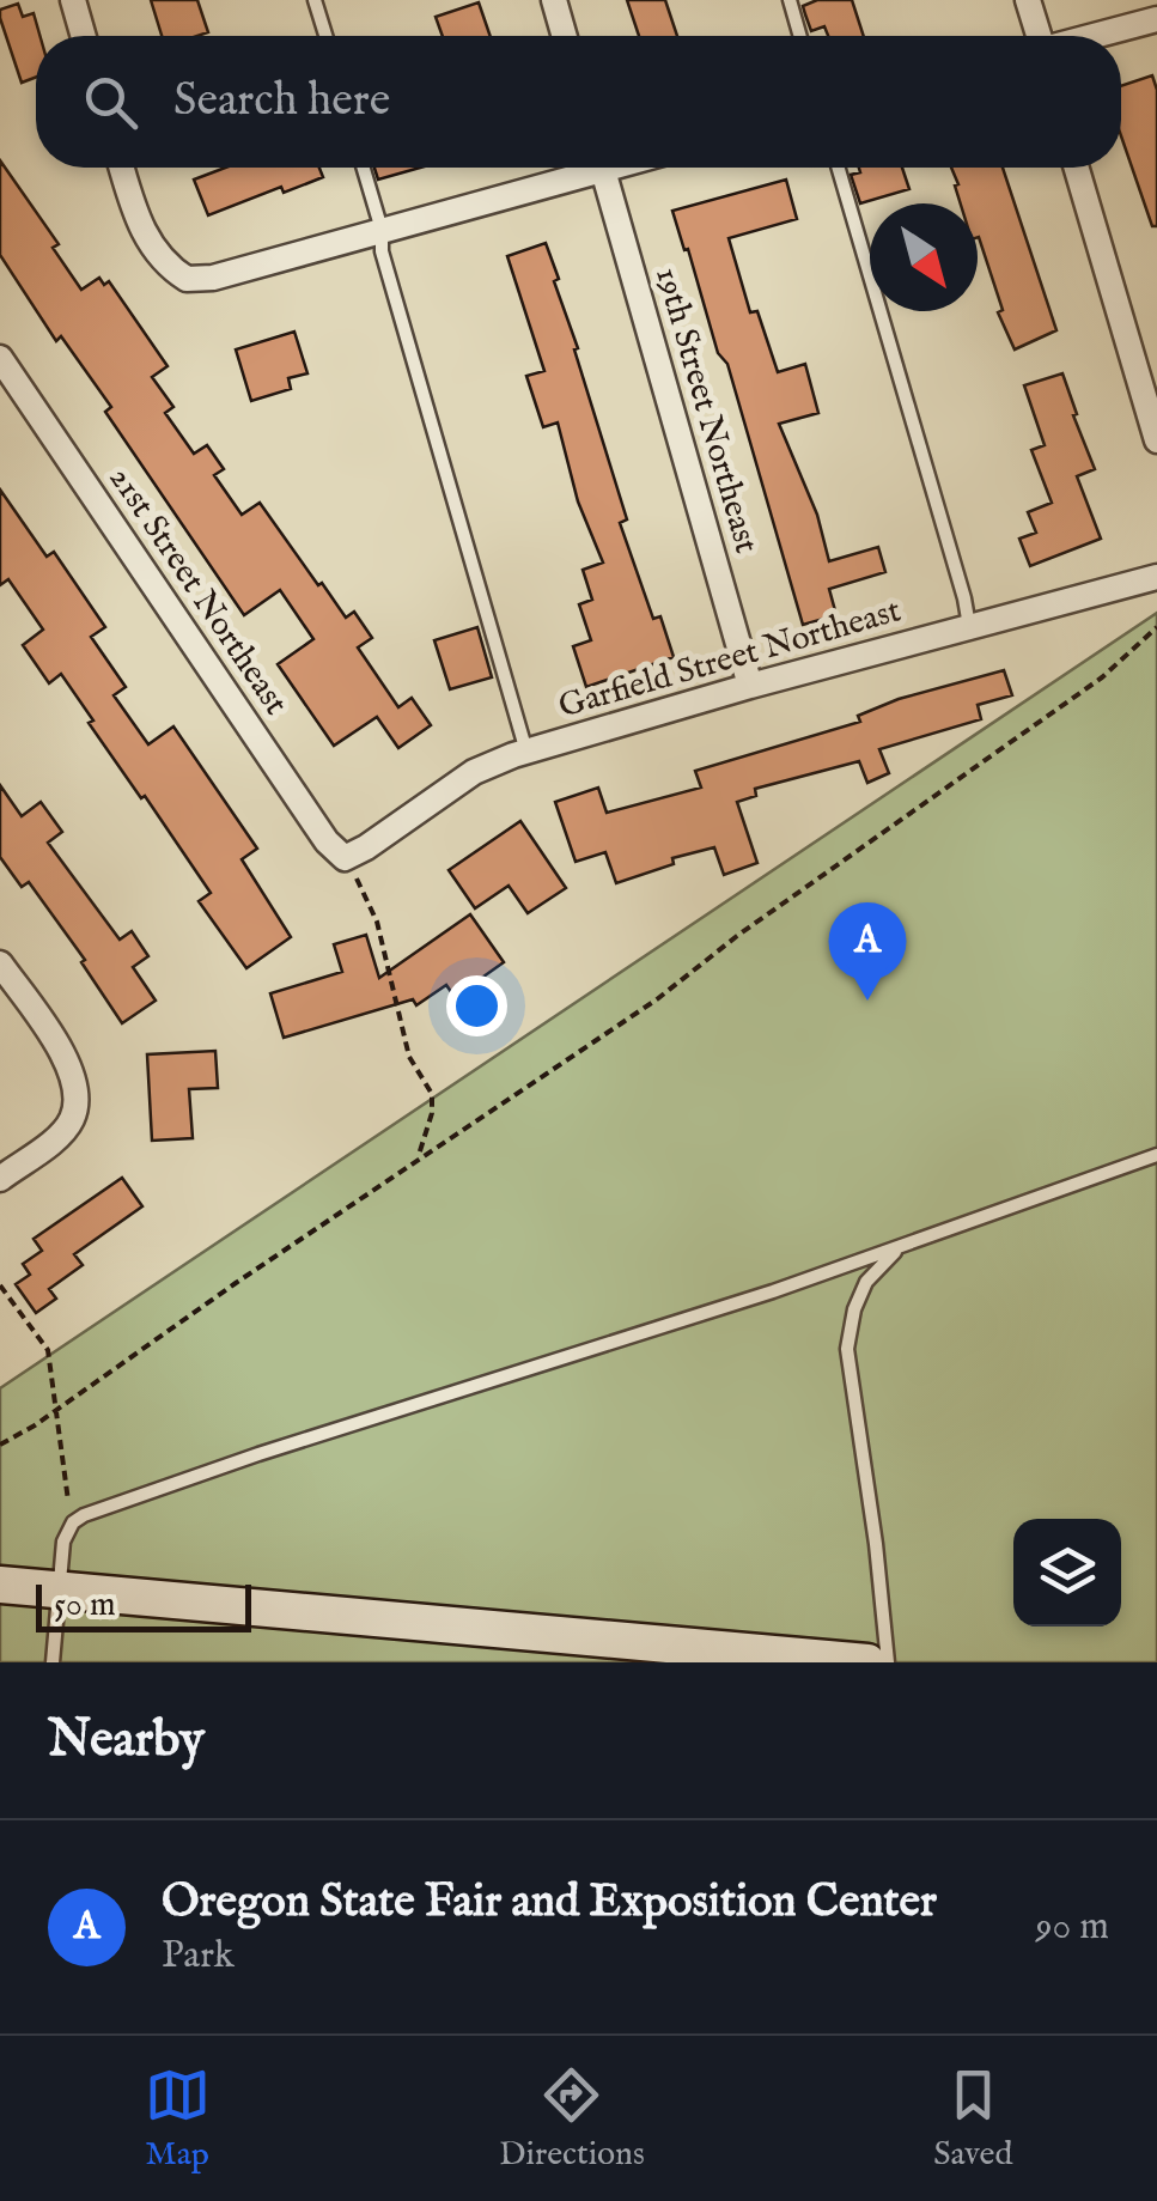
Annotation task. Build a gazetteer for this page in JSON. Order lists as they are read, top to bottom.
{
  "streets": {
    "street": ["19th Street Northeast", "21st Street Northeast", "Garfield Street Northeast"]
  },
  "crossings": [
    ["19th Street Northeast", "Garfield Street Northeast"],
    ["21st Street Northeast", "Garfield Street Northeast"]
  ],
  "scale_bar": "50 m",
  "north": "bottom right",
  "page": {
    "search": "Search here",
    "pins": "A",
    "scale": "50 m",
    "heading": "Nearby",
    "list": [
      {
        "mark": "A",
        "name": "Oregon State Fair and Exposition Center",
        "note": "Park",
        "value": "90 m"
      }
    ],
    "nav": ["Map", "Directions", "Saved"]
  }
}
